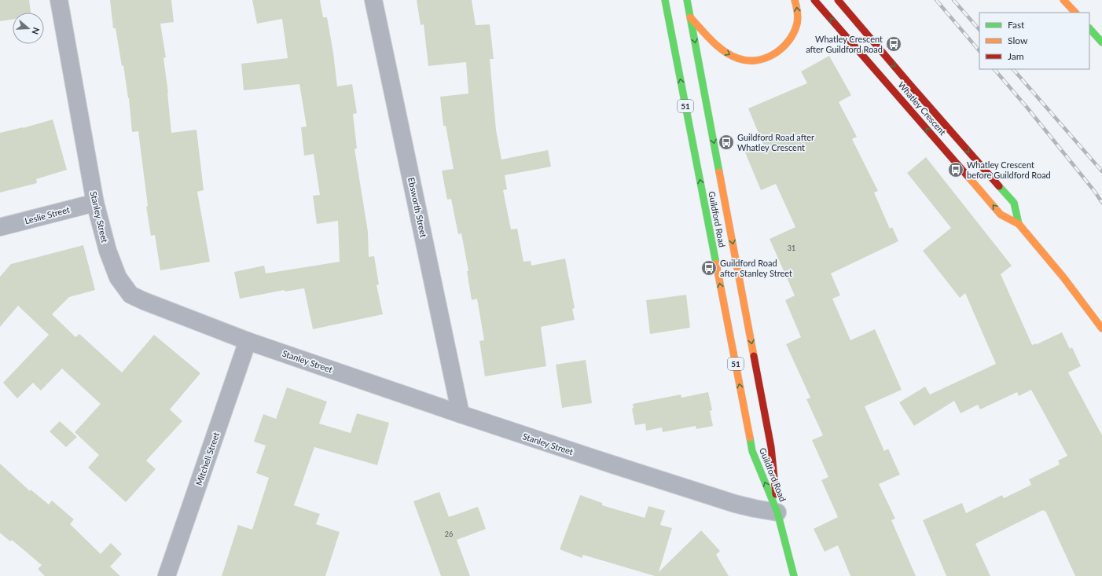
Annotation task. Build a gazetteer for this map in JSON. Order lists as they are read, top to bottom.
{
  "streets": {
    "main road": ["51", "Whatley Crescent", "Guildford Road"],
    "street": [
      "Ebsworth Street",
      "Leslie Street",
      "Stanley Street",
      "Mitchell Street"
    ]
  },
  "crossings": [
    ["Ebsworth Street", "Stanley Street"],
    ["Leslie Street", "Stanley Street"],
    ["Stanley Street", "Guildford Road"],
    ["Stanley Street", "Mitchell Street"]
  ],
  "places": {
    "bus stop": [
      "Whatley Crescent after Guildford Road",
      "Guildford Road after Whatley Crescent",
      "Whatley Crescent before Guildford Road",
      "Guildford Road after Stanley Street"
    ]
  },
  "house_numbers": ["31", "26"],
  "legend": ["Fast", "Slow", "Jam"],
  "north": "right"
}
